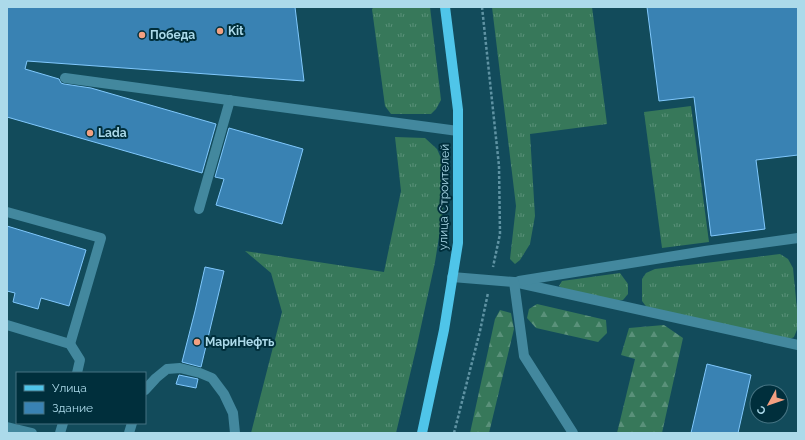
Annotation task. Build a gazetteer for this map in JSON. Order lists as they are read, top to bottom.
{
  "streets": {
    "main road": ["улица Строителей"]
  },
  "places": [
    "Kit",
    "Победа",
    "Lada",
    "МариНефть"
  ],
  "legend": ["Улица", "Здание"],
  "north": "bottom left"
}
